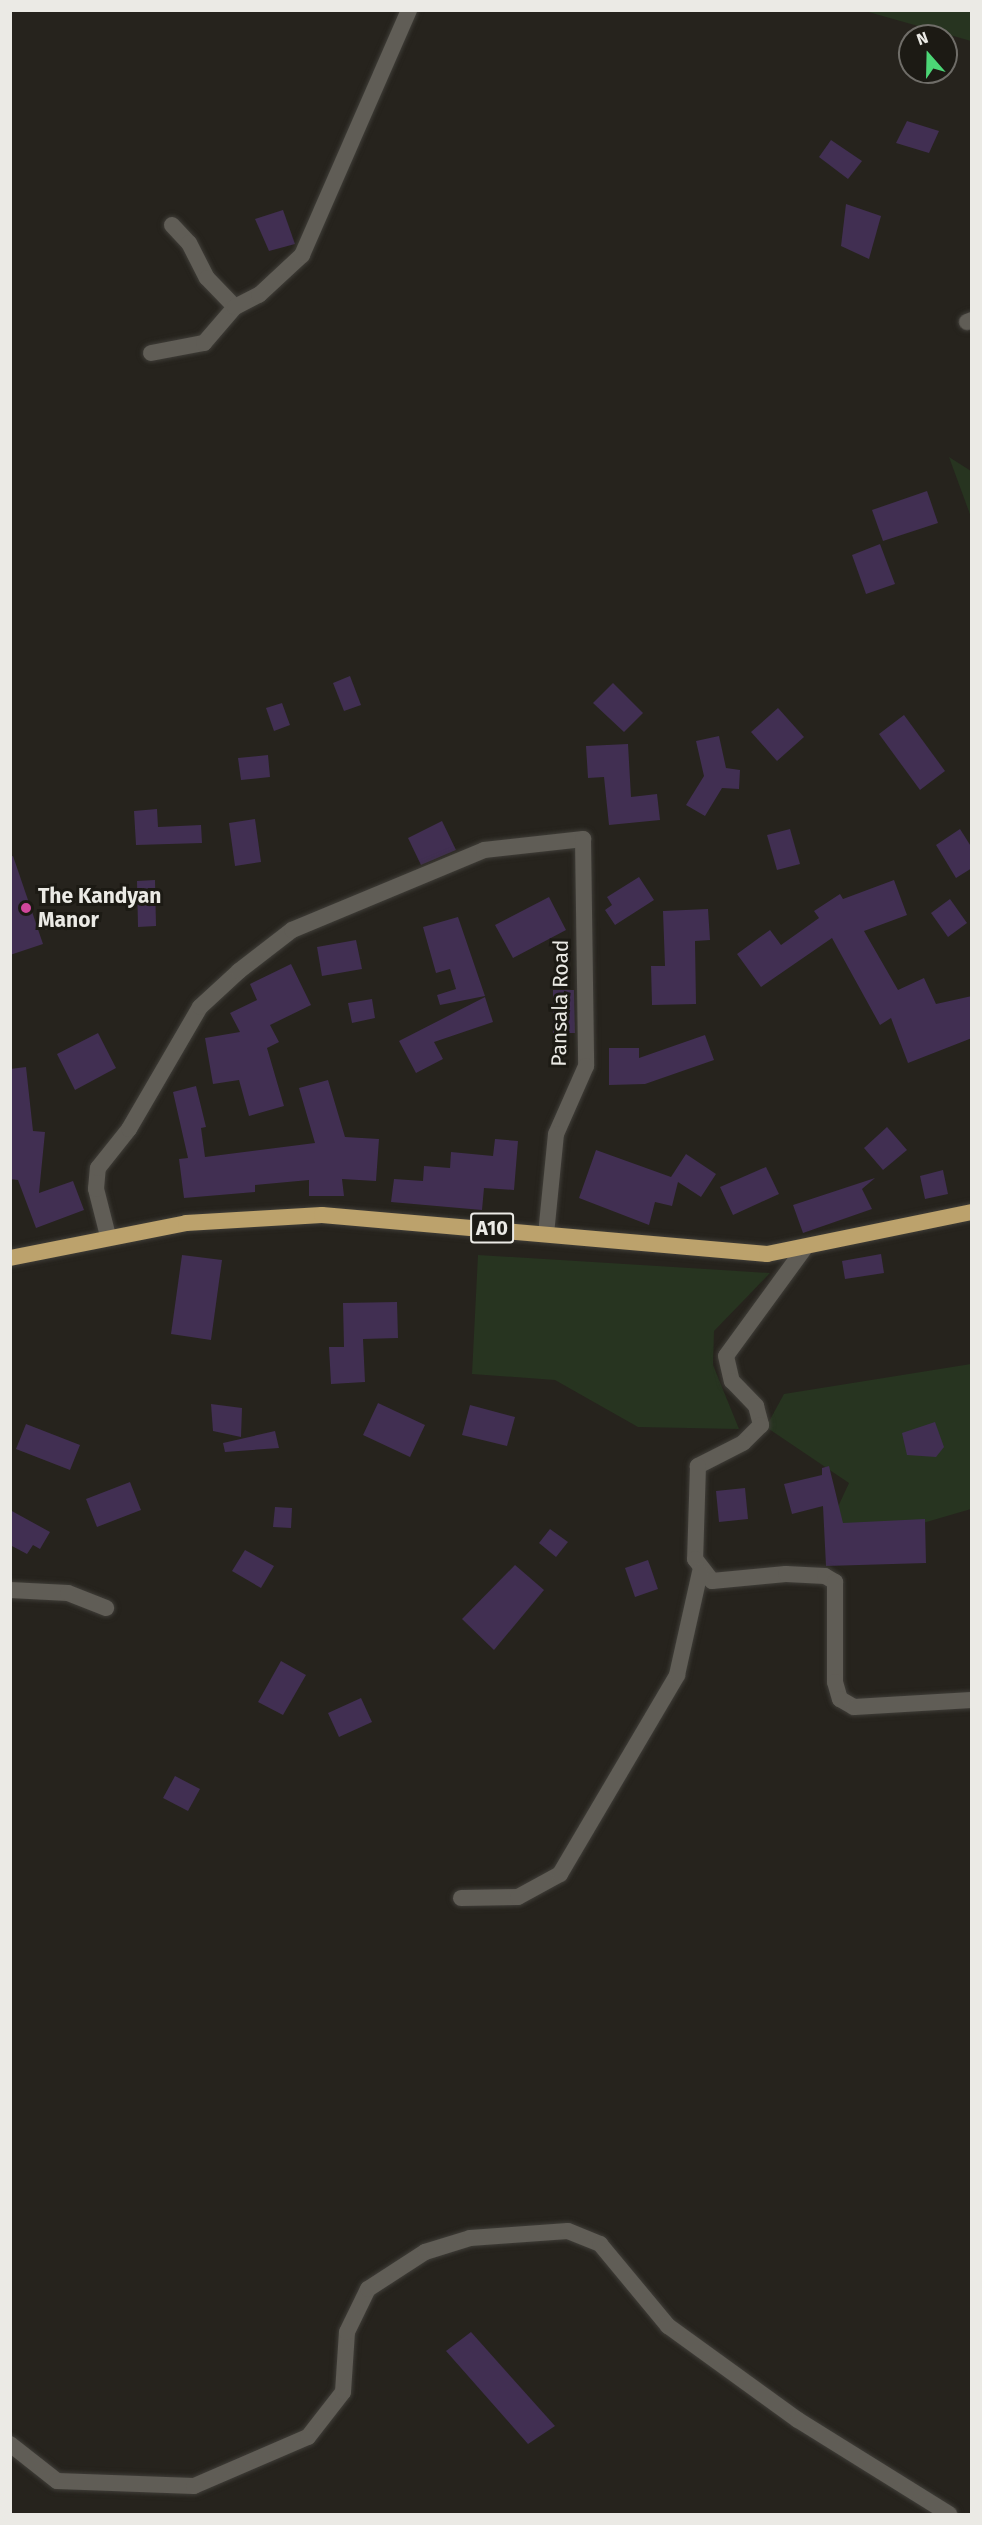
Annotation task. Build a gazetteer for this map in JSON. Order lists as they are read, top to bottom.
{
  "streets": {
    "highway": ["A10"],
    "street": ["Pansala Road"]
  },
  "crossings": [
    ["Pansala Road", "A10"]
  ],
  "places": ["The Kandyan Manor"],
  "north": "top"
}
